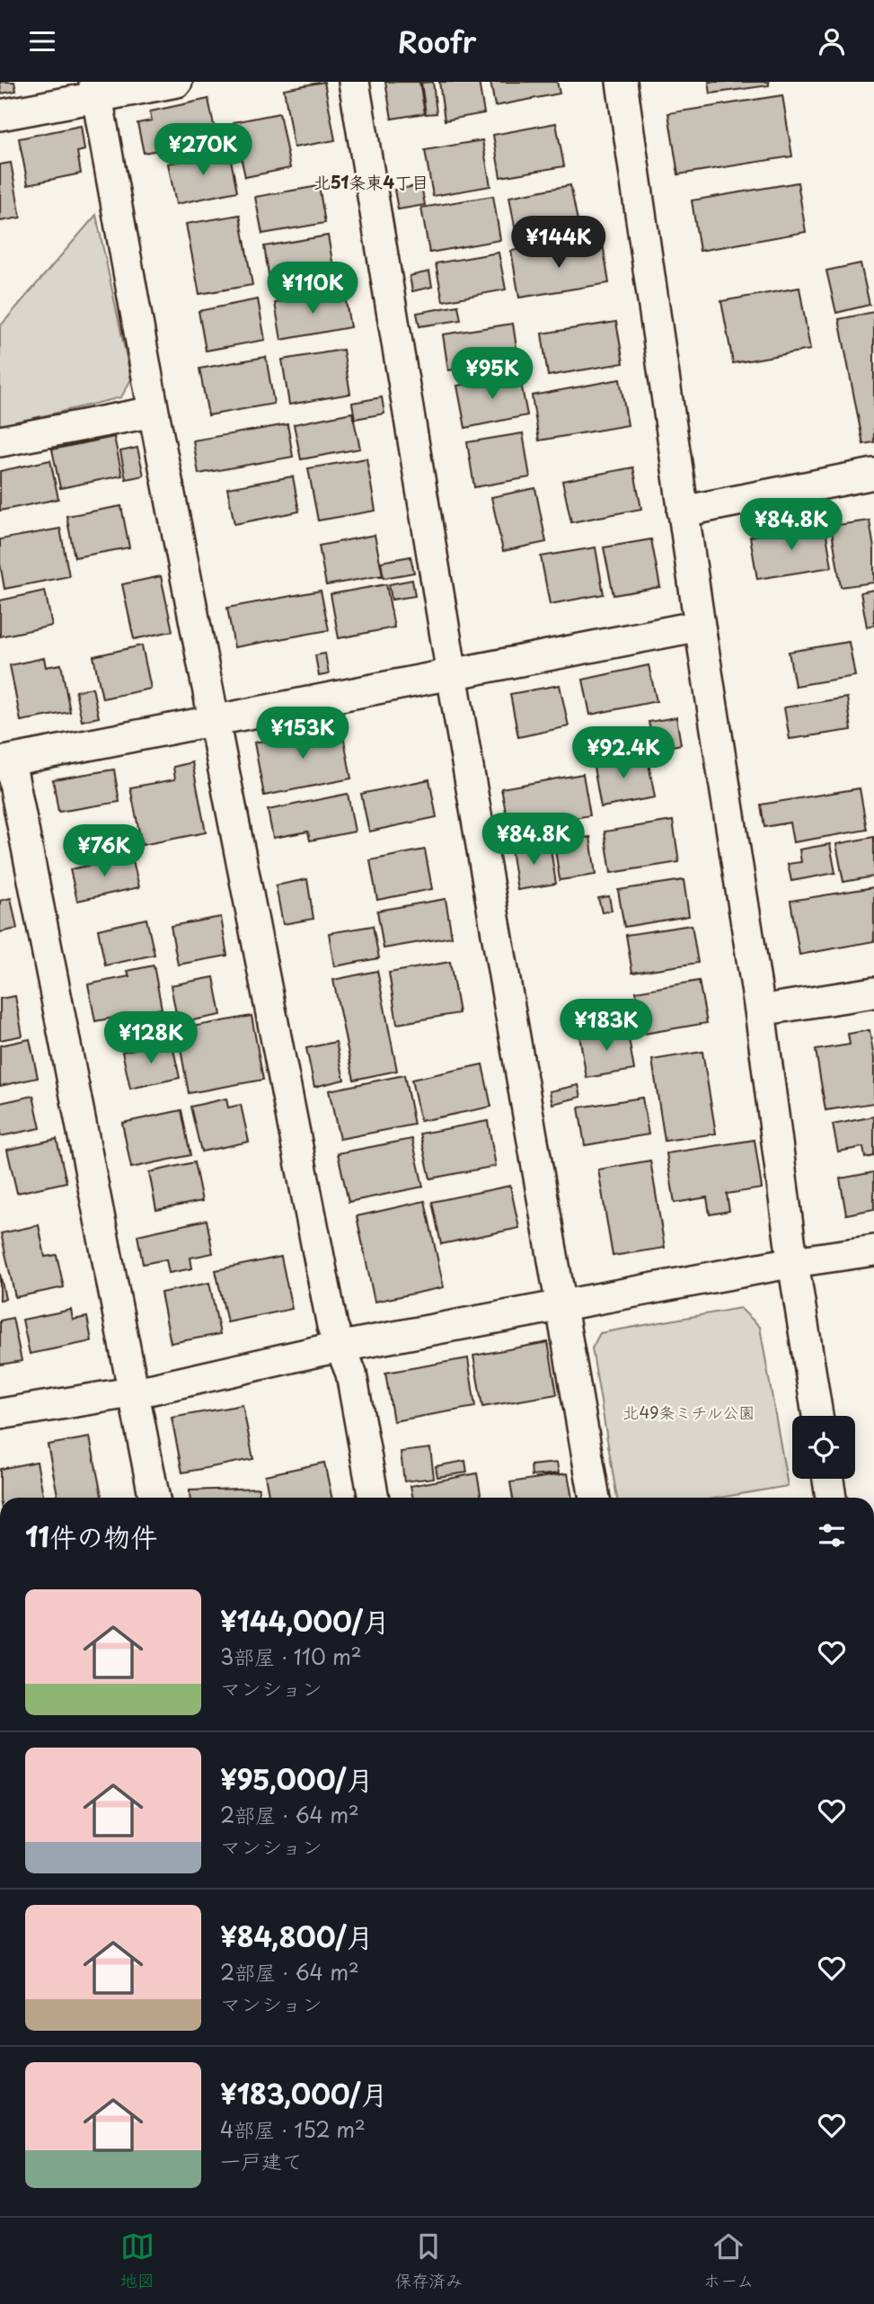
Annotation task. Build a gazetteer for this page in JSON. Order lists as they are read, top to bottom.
{
  "districts": ["北51条東4丁目"],
  "parks": ["北49条ミチル公園"],
  "page": {
    "header": "Roofr",
    "price": [
      "¥270K",
      "¥144K",
      "¥110K",
      "¥95K",
      "¥84.8K",
      "¥153K",
      "¥92.4K",
      "¥84.8K",
      "¥76K",
      "¥183K",
      "¥128K"
    ],
    "heading": "11件の物件",
    "list": [
      {
        "name": "¥144,000/月",
        "note": "3部屋 · 110 m² · マンション"
      },
      {
        "name": "¥95,000/月",
        "note": "2部屋 · 64 m² · マンション"
      },
      {
        "name": "¥84,800/月",
        "note": "2部屋 · 64 m² · マンション"
      },
      {
        "name": "¥183,000/月",
        "note": "4部屋 · 152 m² · 一戸建て"
      }
    ],
    "tabs": ["地図", "保存済み", "ホーム"]
  }
}
